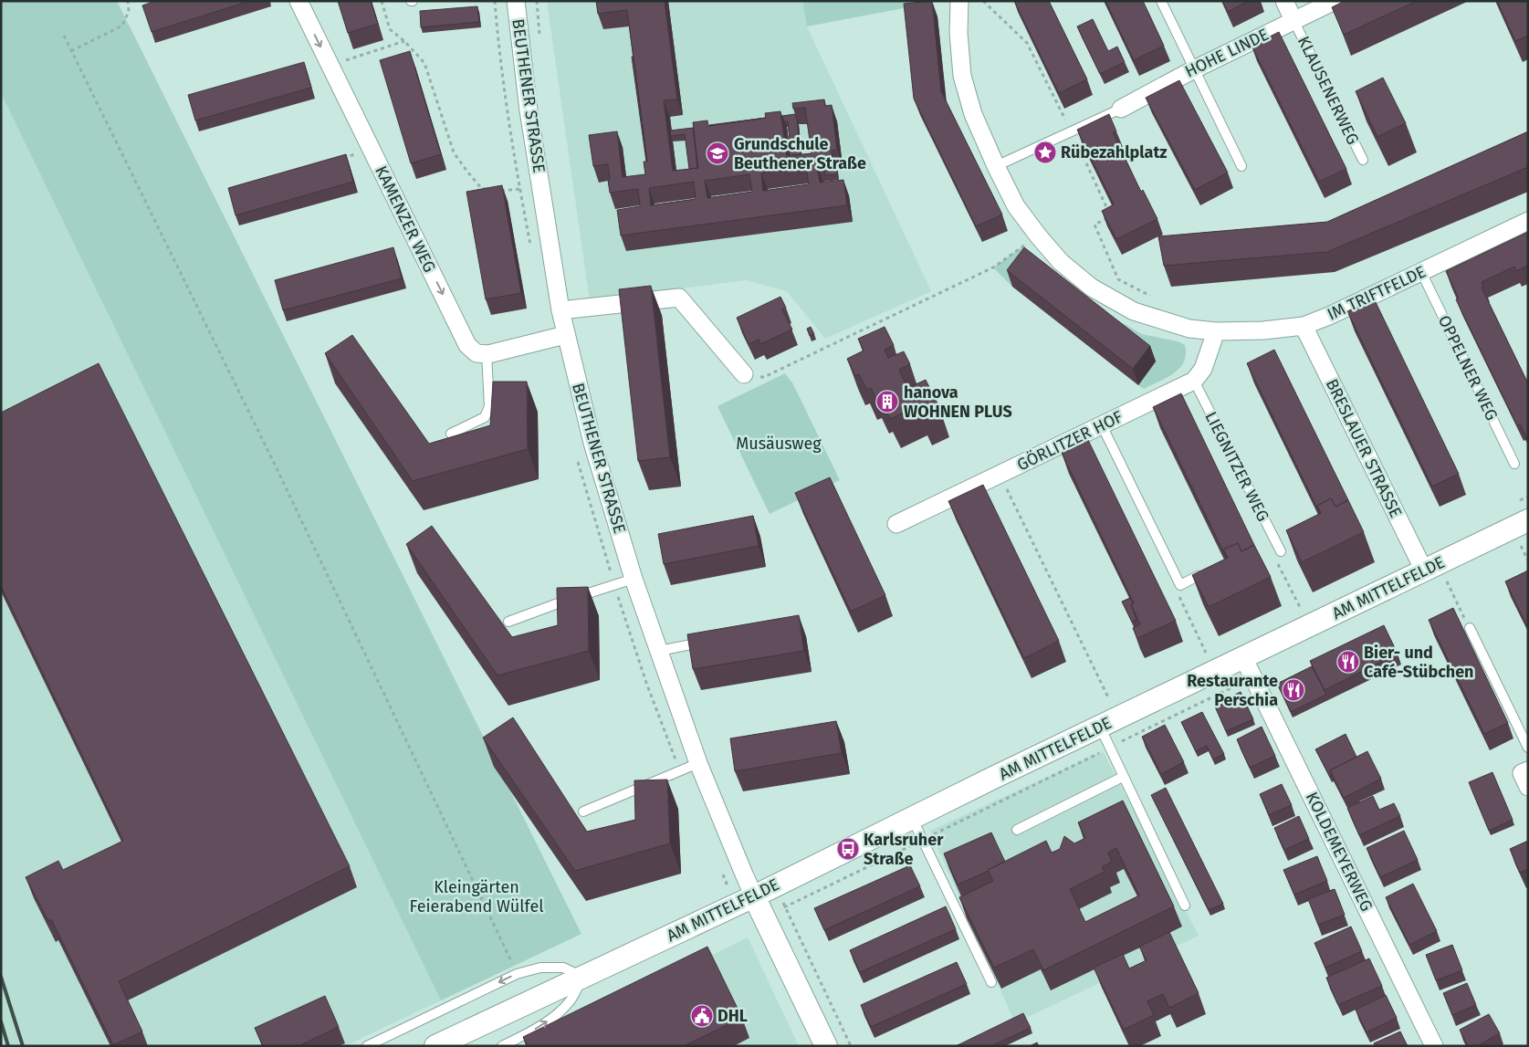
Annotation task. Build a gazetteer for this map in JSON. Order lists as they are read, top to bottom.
{
  "streets": {
    "street": [
      "HOHE LINDE",
      "BEUTHENER STRASSE",
      "KAMENZER WEG",
      "IM TRIFTFELDE",
      "GÖRLITZER HOF",
      "BRESLAUER STRASSE",
      "AM MITTELFELDE",
      "KOLDEMEYERWEG"
    ],
    "lane": ["KLAUSENERWEG", "OPPELNER WEG", "LIEGNITZER WEG"]
  },
  "crossings": [
    ["HOHE LINDE", "KLAUSENERWEG"],
    ["BEUTHENER STRASSE", "AM MITTELFELDE"],
    ["IM TRIFTFELDE", "OPPELNER WEG"],
    ["IM TRIFTFELDE", "BRESLAUER STRASSE"],
    ["GÖRLITZER HOF", "LIEGNITZER WEG"],
    ["BRESLAUER STRASSE", "AM MITTELFELDE"],
    ["AM MITTELFELDE", "KOLDEMEYERWEG"]
  ],
  "one_way": ["KAMENZER WEG"],
  "parks": ["Musäusweg", "Kleingärten Feierabend Wülfel"],
  "places": {
    "place": ["Rübezahlplatz"],
    "school or university": ["Grundschule Beuthener Straße"],
    "building": ["hanova WOHNEN PLUS"],
    "restaurant": ["Bier- und Café-Stübchen", "Restaurante Perschia"],
    "bus stop": ["Karlsruher Straße"],
    "public building": ["DHL"]
  }
}
